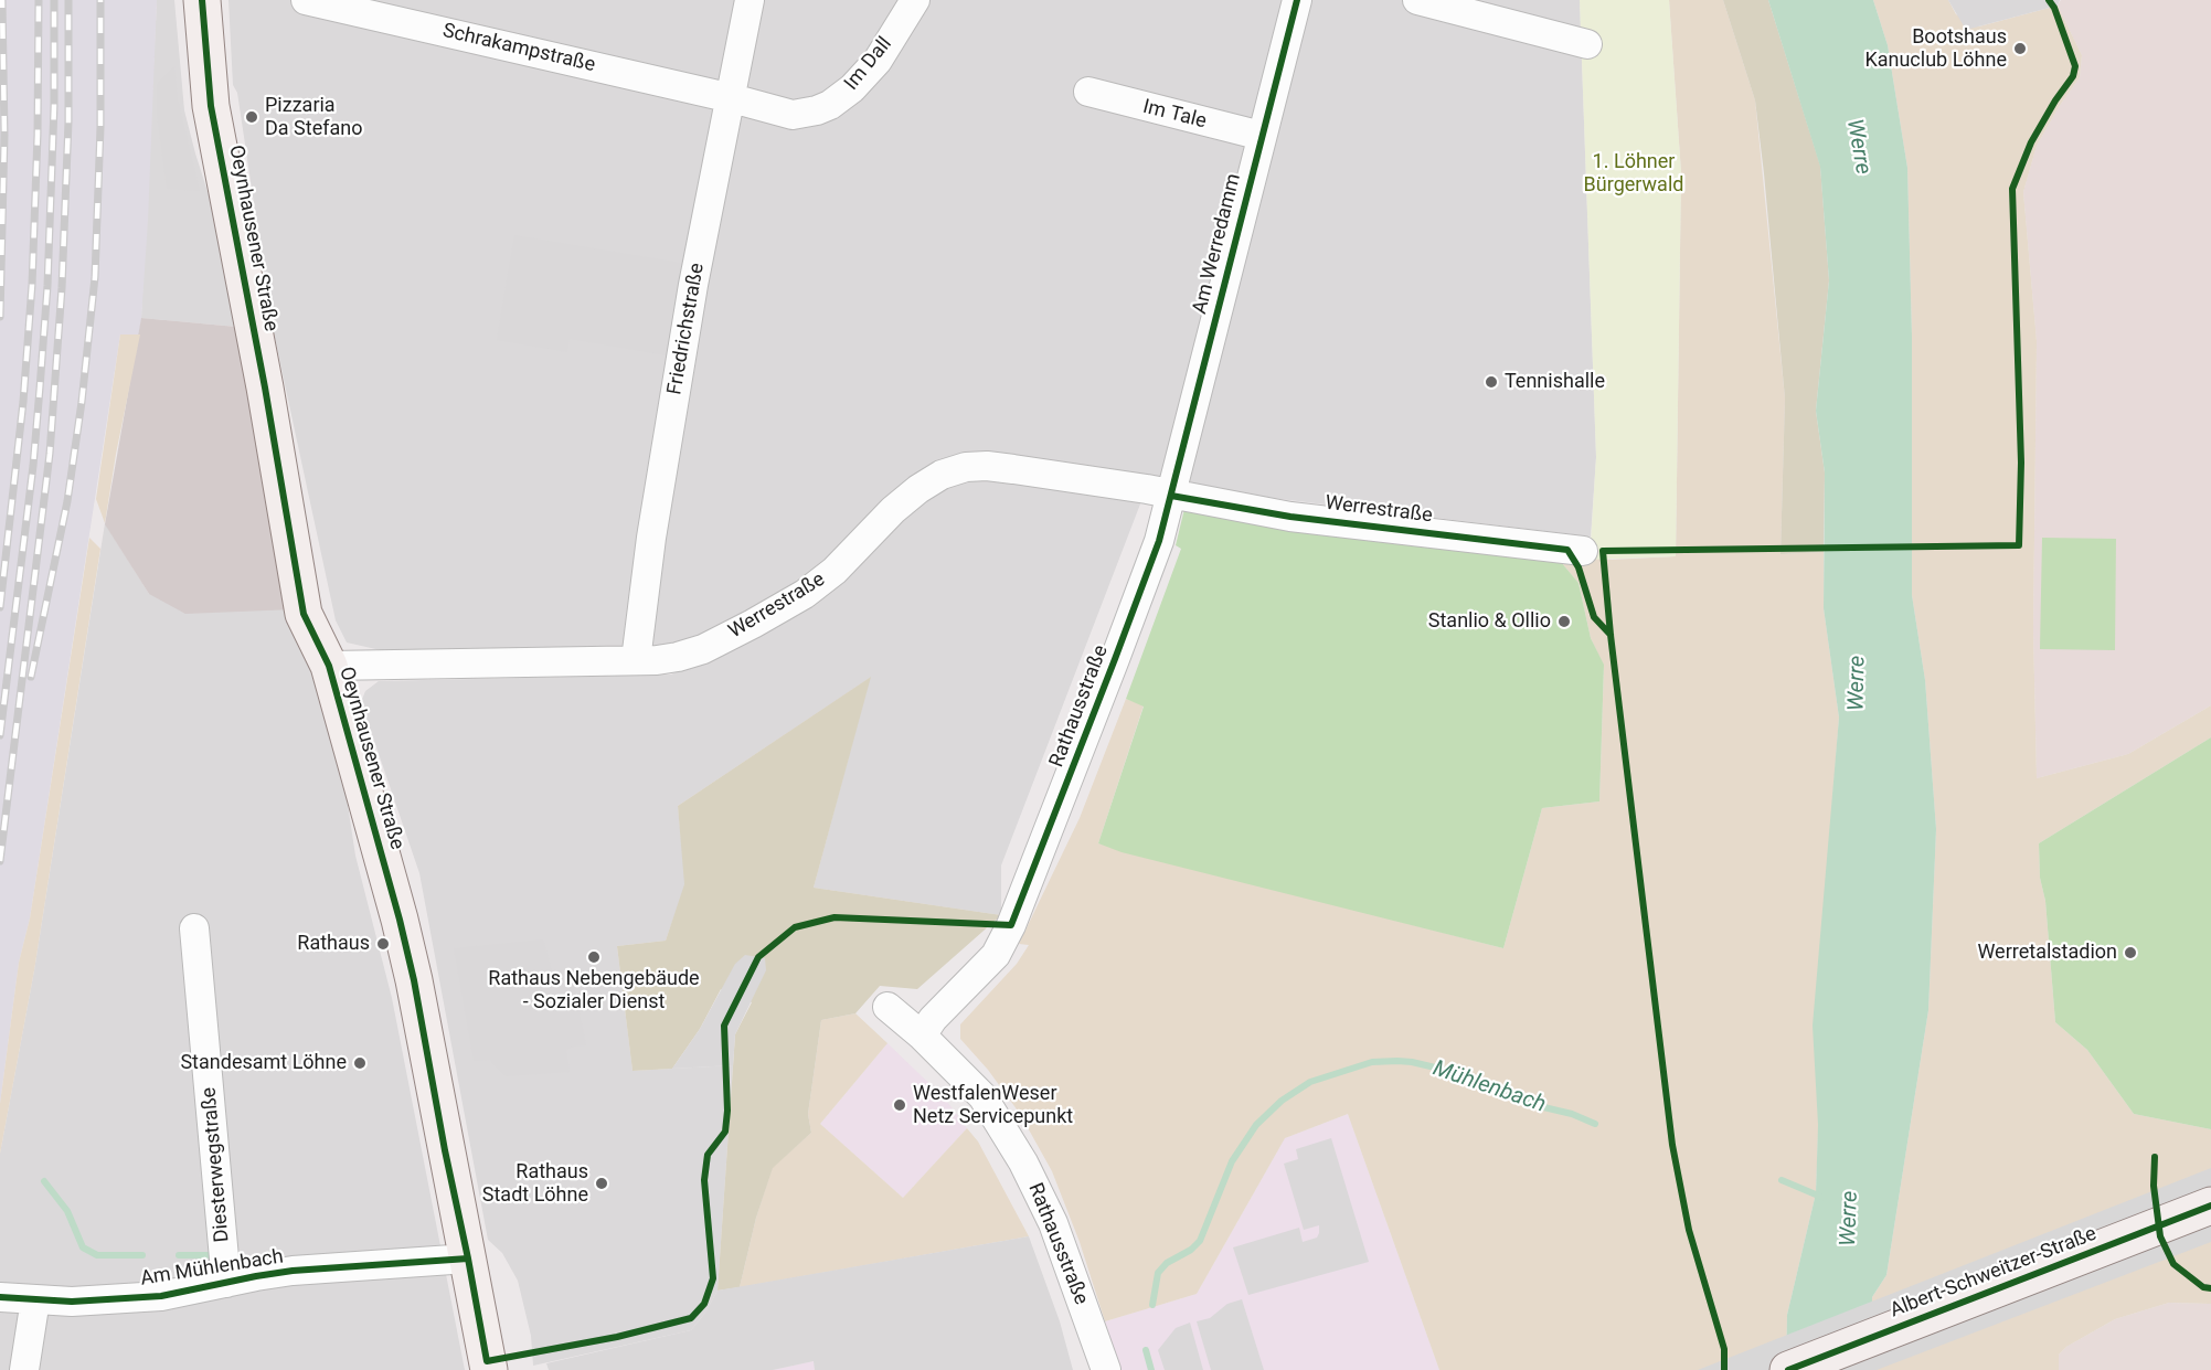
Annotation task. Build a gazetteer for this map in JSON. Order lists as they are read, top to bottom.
{
  "streets": {
    "main road": ["Oeynhausener Straße", "Albert-Schweitzer-Straße"],
    "street": [
      "Schrakampstraße",
      "Im Dall",
      "Im Tale",
      "Am Werredamm",
      "Friedrichstraße",
      "Werrestraße",
      "Rathausstraße",
      "Diesterwegstraße",
      "Am Mühlenbach"
    ]
  },
  "crossings": [
    ["Schrakampstraße", "Im Dall"],
    ["Schrakampstraße", "Friedrichstraße"],
    ["Im Dall", "Friedrichstraße"],
    ["Im Tale", "Am Werredamm"],
    ["Oeynhausener Straße", "Werrestraße"],
    ["Oeynhausener Straße", "Am Mühlenbach"],
    ["Am Werredamm", "Werrestraße"],
    ["Am Werredamm", "Rathausstraße"],
    ["Friedrichstraße", "Werrestraße"],
    ["Werrestraße", "Rathausstraße"],
    ["Diesterwegstraße", "Am Mühlenbach"]
  ],
  "water": ["Werre", "Mühlenbach"],
  "parks": ["1. Löhner Bürgerwald"],
  "places": [
    "Bootshaus Kanuclub Löhne",
    "Pizzaria Da Stefano",
    "Tennishalle",
    "Stanlio & Ollio",
    "Rathaus",
    "Werretalstadion",
    "Rathaus Nebengebäude - Sozialer Dienst",
    "Standesamt Löhne",
    "WestfalenWeser Netz Servicepunkt",
    "Rathaus Stadt Löhne"
  ]
}
